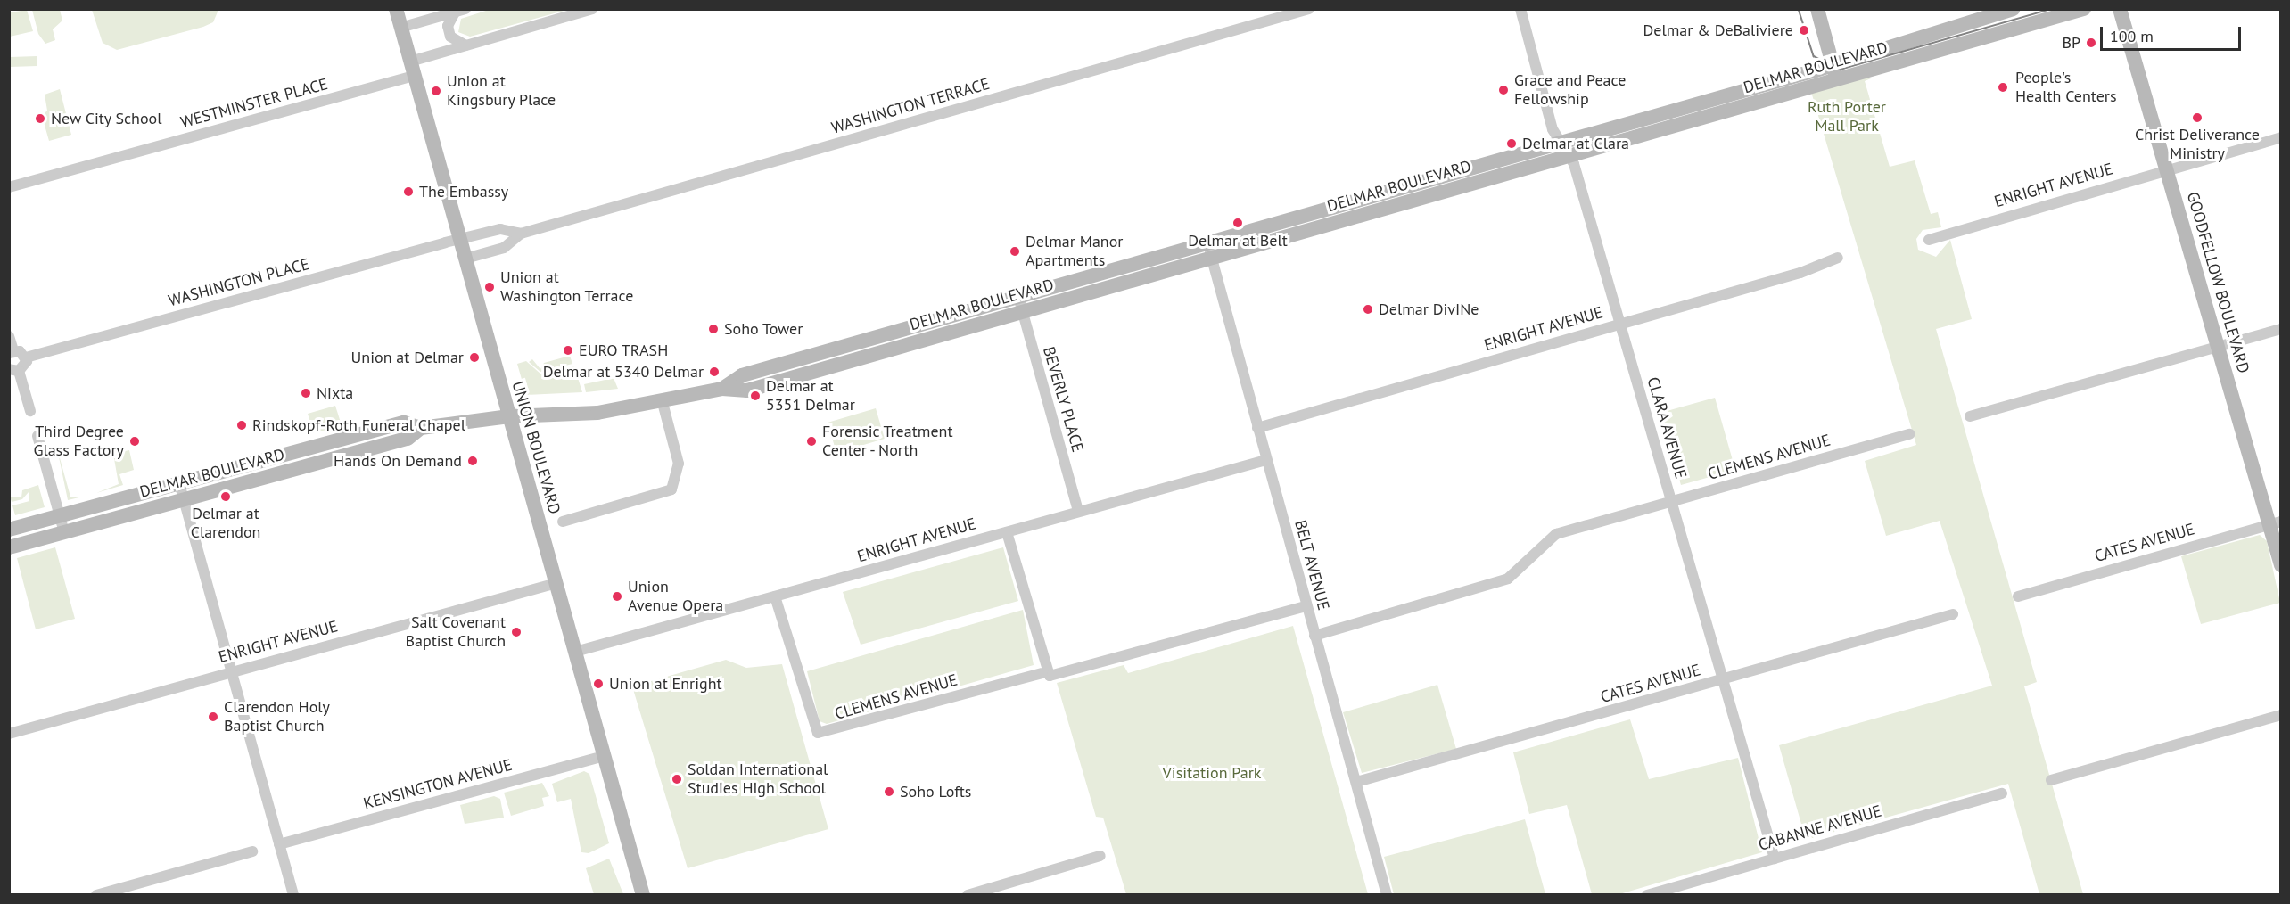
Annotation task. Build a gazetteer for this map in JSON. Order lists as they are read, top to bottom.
{
  "streets": {
    "main road": ["DELMAR BOULEVARD", "GOODFELLOW BOULEVARD", "UNION BOULEVARD"],
    "street": [
      "WESTMINSTER PLACE",
      "WASHINGTON TERRACE",
      "ENRIGHT AVENUE",
      "WASHINGTON PLACE",
      "BEVERLY PLACE",
      "CLARA AVENUE",
      "CLEMENS AVENUE",
      "CATES AVENUE",
      "BELT AVENUE",
      "KENSINGTON AVENUE",
      "CABANNE AVENUE"
    ]
  },
  "crossings": [
    ["DELMAR BOULEVARD", "BEVERLY PLACE"],
    ["DELMAR BOULEVARD", "CLARA AVENUE"],
    ["DELMAR BOULEVARD", "UNION BOULEVARD"],
    ["DELMAR BOULEVARD", "BELT AVENUE"],
    ["WESTMINSTER PLACE", "UNION BOULEVARD"],
    ["WASHINGTON TERRACE", "WASHINGTON PLACE"],
    ["ENRIGHT AVENUE", "GOODFELLOW BOULEVARD"],
    ["ENRIGHT AVENUE", "BEVERLY PLACE"],
    ["ENRIGHT AVENUE", "CLARA AVENUE"],
    ["ENRIGHT AVENUE", "UNION BOULEVARD"],
    ["ENRIGHT AVENUE", "CLEMENS AVENUE"],
    ["ENRIGHT AVENUE", "BELT AVENUE"],
    ["WASHINGTON PLACE", "UNION BOULEVARD"],
    ["GOODFELLOW BOULEVARD", "CATES AVENUE"],
    ["CLARA AVENUE", "CLEMENS AVENUE"],
    ["CLARA AVENUE", "CATES AVENUE"],
    ["CLARA AVENUE", "CABANNE AVENUE"],
    ["UNION BOULEVARD", "KENSINGTON AVENUE"],
    ["CLEMENS AVENUE", "BELT AVENUE"],
    ["CATES AVENUE", "BELT AVENUE"]
  ],
  "parks": ["Ruth Porter Mall Park", "Visitation Park"],
  "places": [
    "Delmar & DeBaliviere",
    "BP",
    "People's Health Centers",
    "Grace and Peace Fellowship",
    "Union at Kingsbury Place",
    "Christ Deliverance Ministry",
    "New City School",
    "Delmar at Clara",
    "The Embassy",
    "Delmar at Belt",
    "Delmar Manor Apartments",
    "Union at Washington Terrace",
    "Delmar DivINe",
    "Soho Tower",
    "EURO TRASH",
    "Union at Delmar",
    "Delmar at 5340 Delmar",
    "Nixta",
    "Delmar at 5351 Delmar",
    "Rindskopf-Roth Funeral Chapel",
    "Third Degree Glass Factory",
    "Forensic Treatment Center - North",
    "Hands On Demand",
    "Delmar at Clarendon",
    "Union Avenue Opera",
    "Salt Covenant Baptist Church",
    "Union at Enright",
    "Clarendon Holy Baptist Church",
    "Soldan International Studies High School",
    "Soho Lofts"
  ],
  "scale_bar": "100 m"
}
